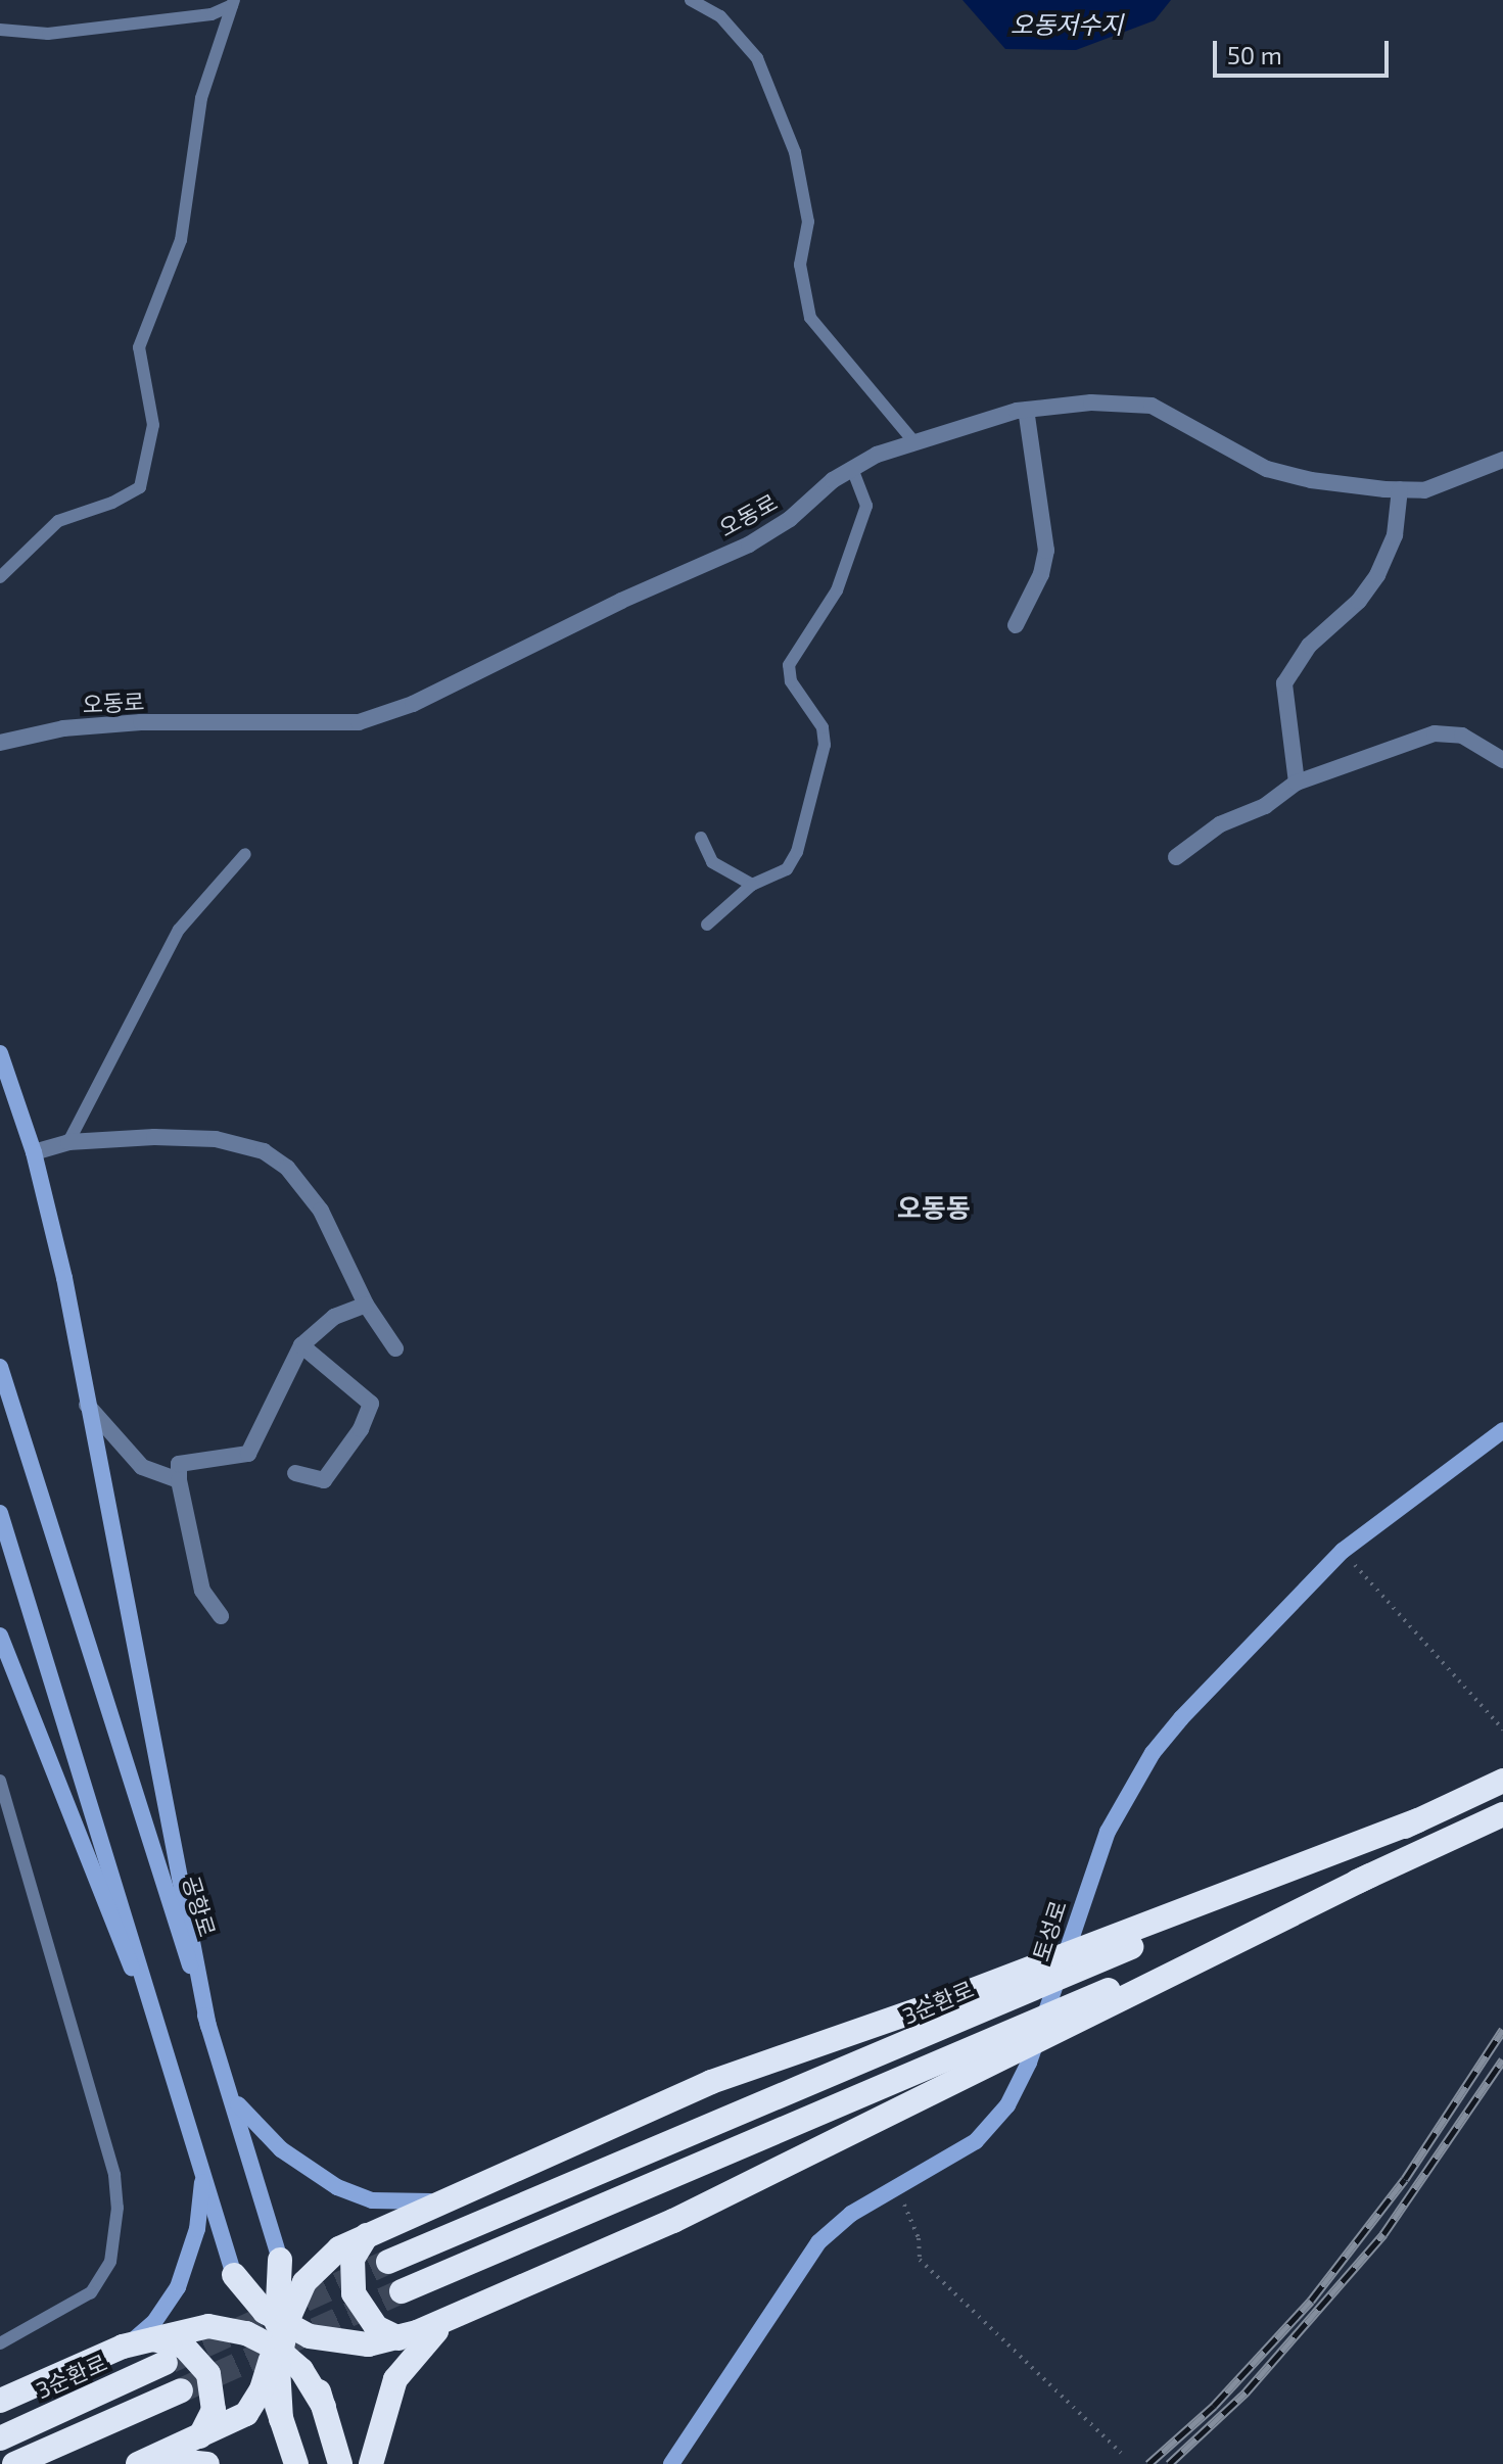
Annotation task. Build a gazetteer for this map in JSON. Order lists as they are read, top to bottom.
{
  "streets": {
    "highway": ["공항로", "3순환로"],
    "main road": ["토성로"],
    "street": ["오동로"]
  },
  "districts": ["오동동"],
  "water": ["오동저수지"],
  "scale_bar": "50 m"
}
